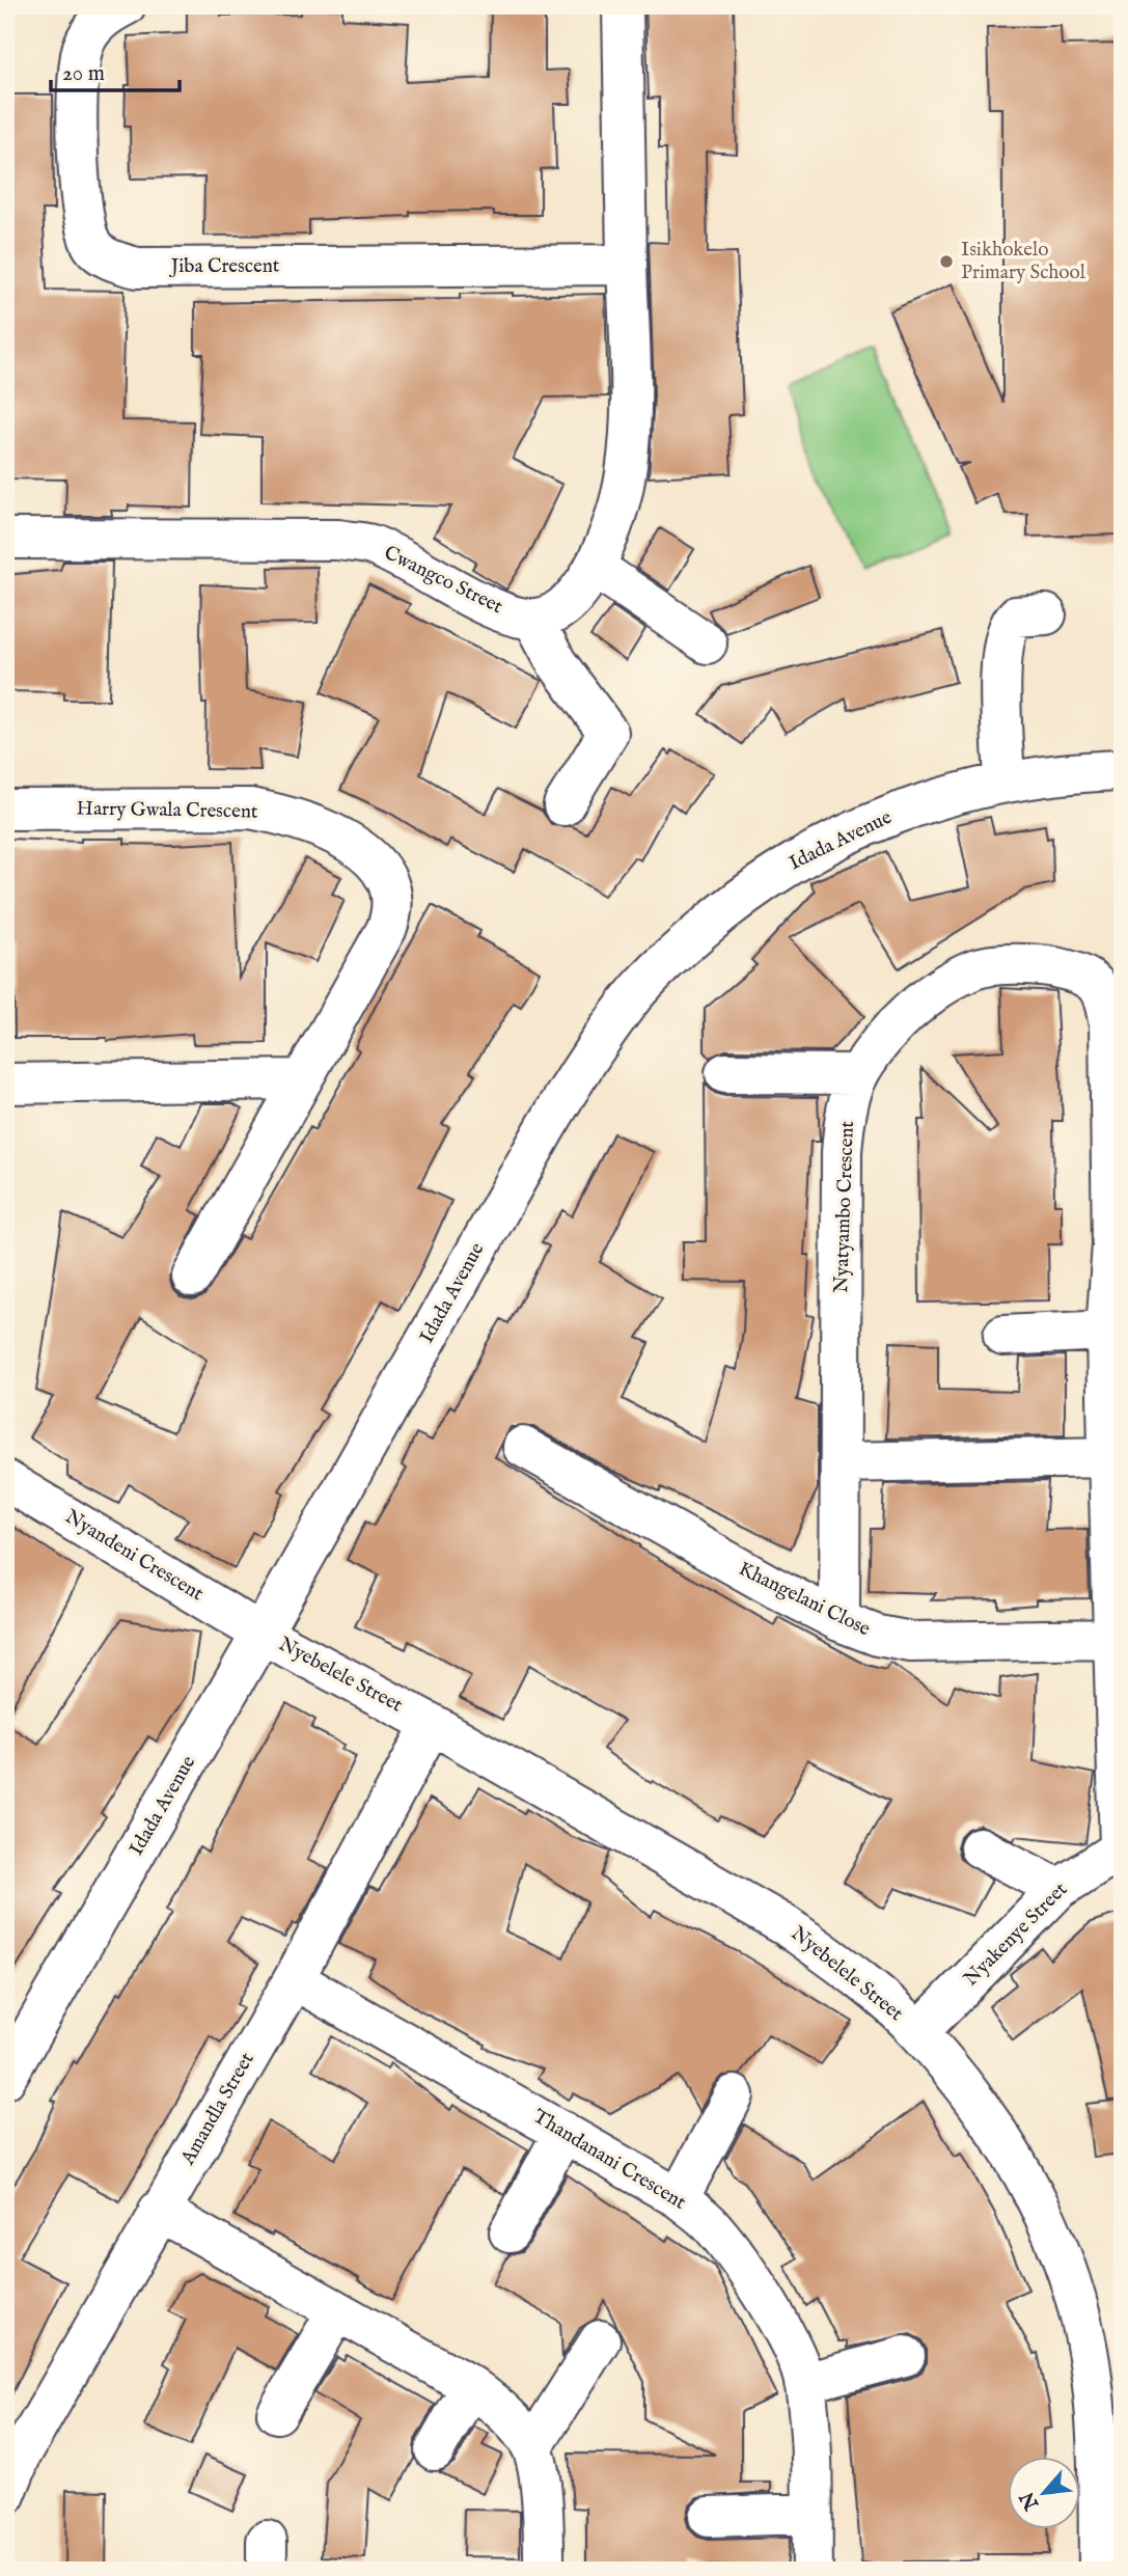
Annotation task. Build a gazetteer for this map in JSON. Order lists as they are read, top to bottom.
{
  "streets": {
    "street": [
      "Jiba Crescent",
      "Cwangco Street",
      "Harry Gwala Crescent",
      "Idada Avenue",
      "Nyatyambo Crescent",
      "Nyandeni Crescent",
      "Khangelani Close",
      "Nyebelele Street",
      "Nyakenye Street",
      "Amandla Street",
      "Thandanani Crescent"
    ]
  },
  "crossings": [
    ["Idada Avenue", "Nyandeni Crescent"],
    ["Idada Avenue", "Nyebelele Street"],
    ["Nyatyambo Crescent", "Khangelani Close"],
    ["Nyatyambo Crescent", "Nyakenye Street"],
    ["Nyandeni Crescent", "Nyebelele Street"],
    ["Nyebelele Street", "Nyakenye Street"],
    ["Nyebelele Street", "Amandla Street"],
    ["Amandla Street", "Thandanani Crescent"]
  ],
  "places": ["Isikhokelo Primary School"],
  "scale_bar": "20 m",
  "north": "bottom left"
}
